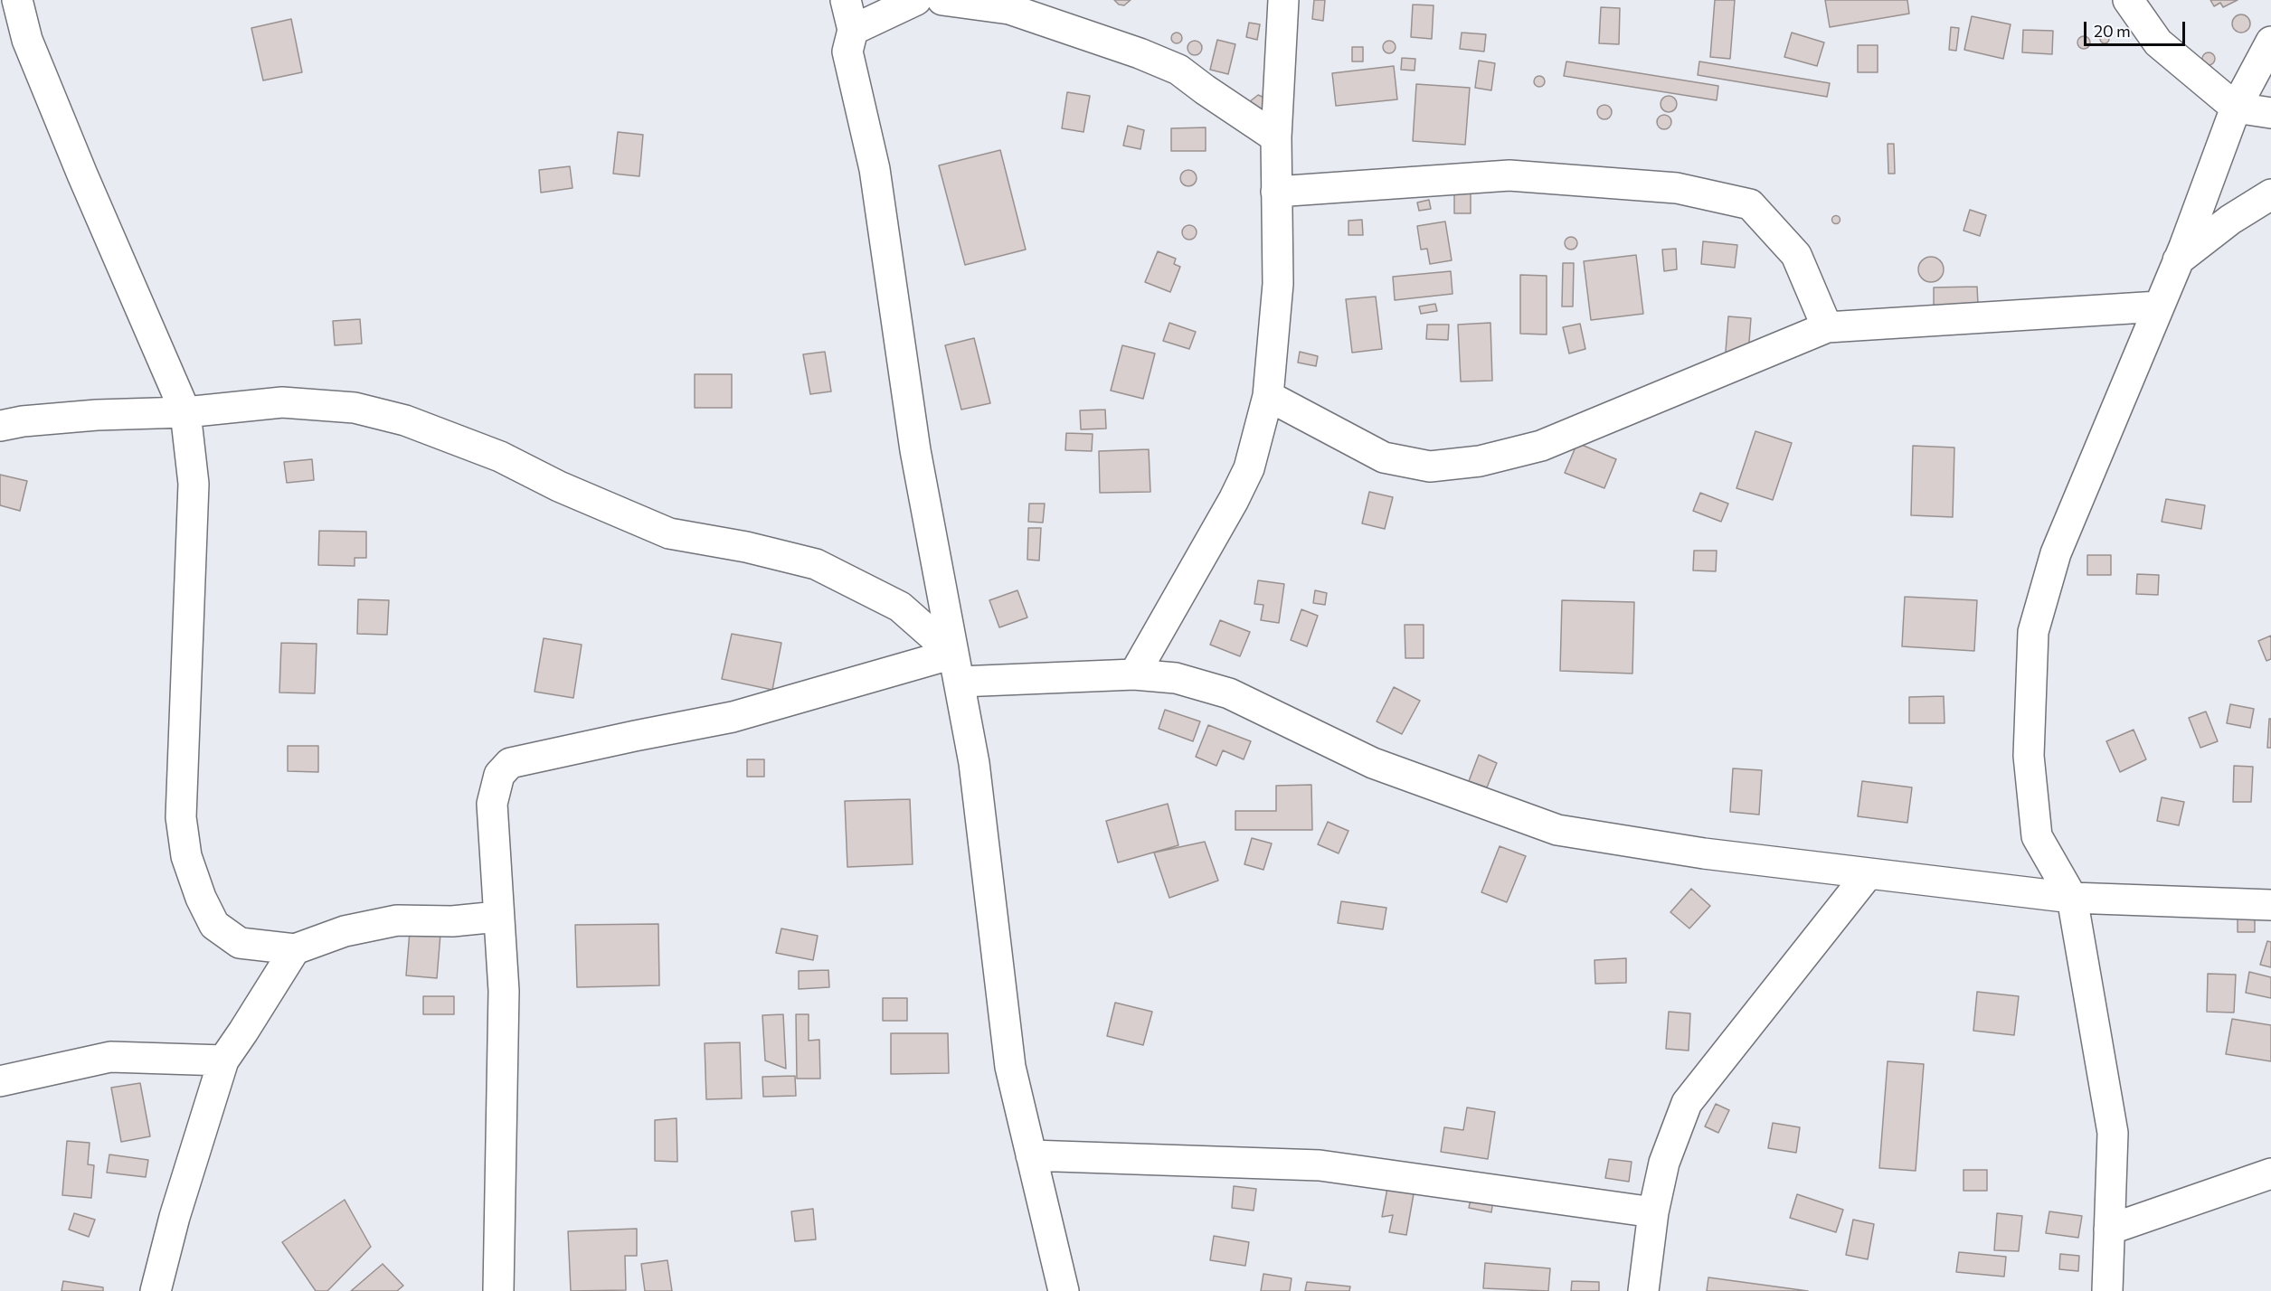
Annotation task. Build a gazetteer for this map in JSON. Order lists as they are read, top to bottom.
{
  "scale_bar": "20 m"
}
